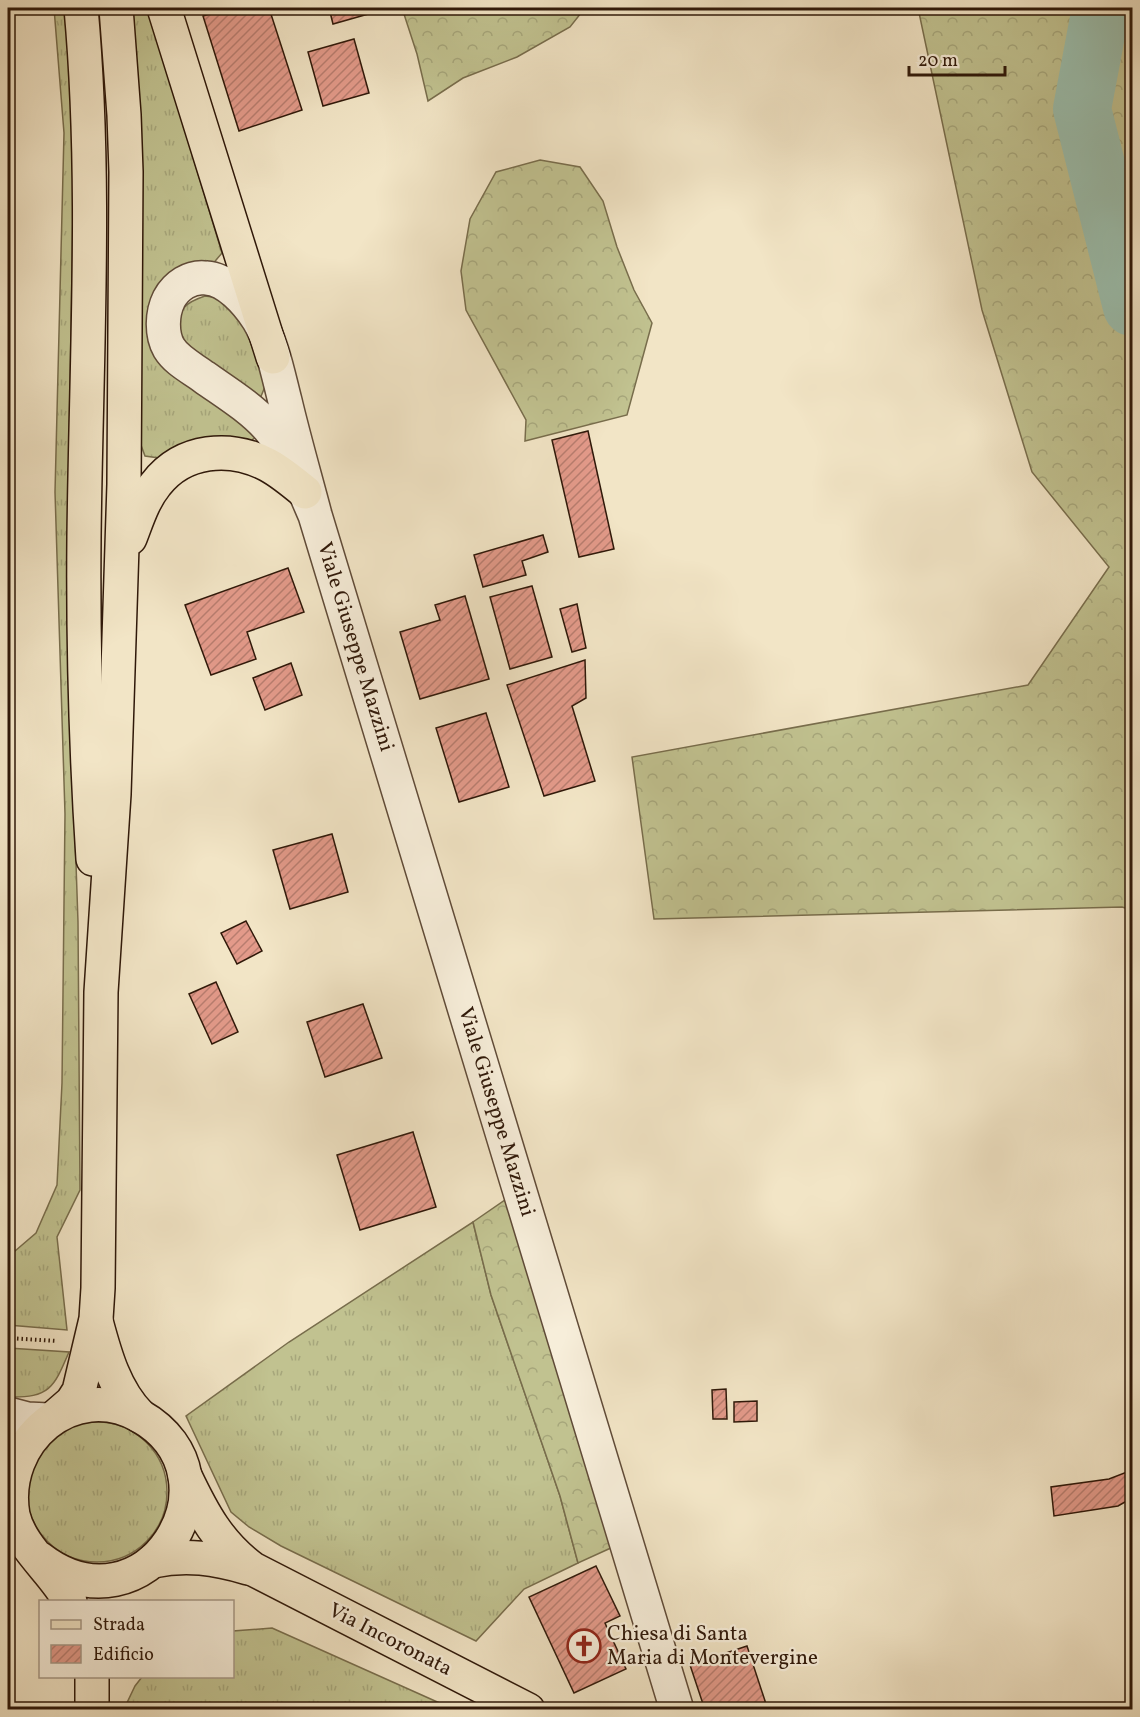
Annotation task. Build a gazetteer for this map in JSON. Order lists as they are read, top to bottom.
{
  "streets": {
    "main road": ["Via Incoronata"],
    "street": ["Viale Giuseppe Mazzini"]
  },
  "places": {
    "church": ["Chiesa di Santa Maria di Montevergine"]
  },
  "legend": ["Strada", "Edificio"],
  "scale_bar": "20 m"
}
